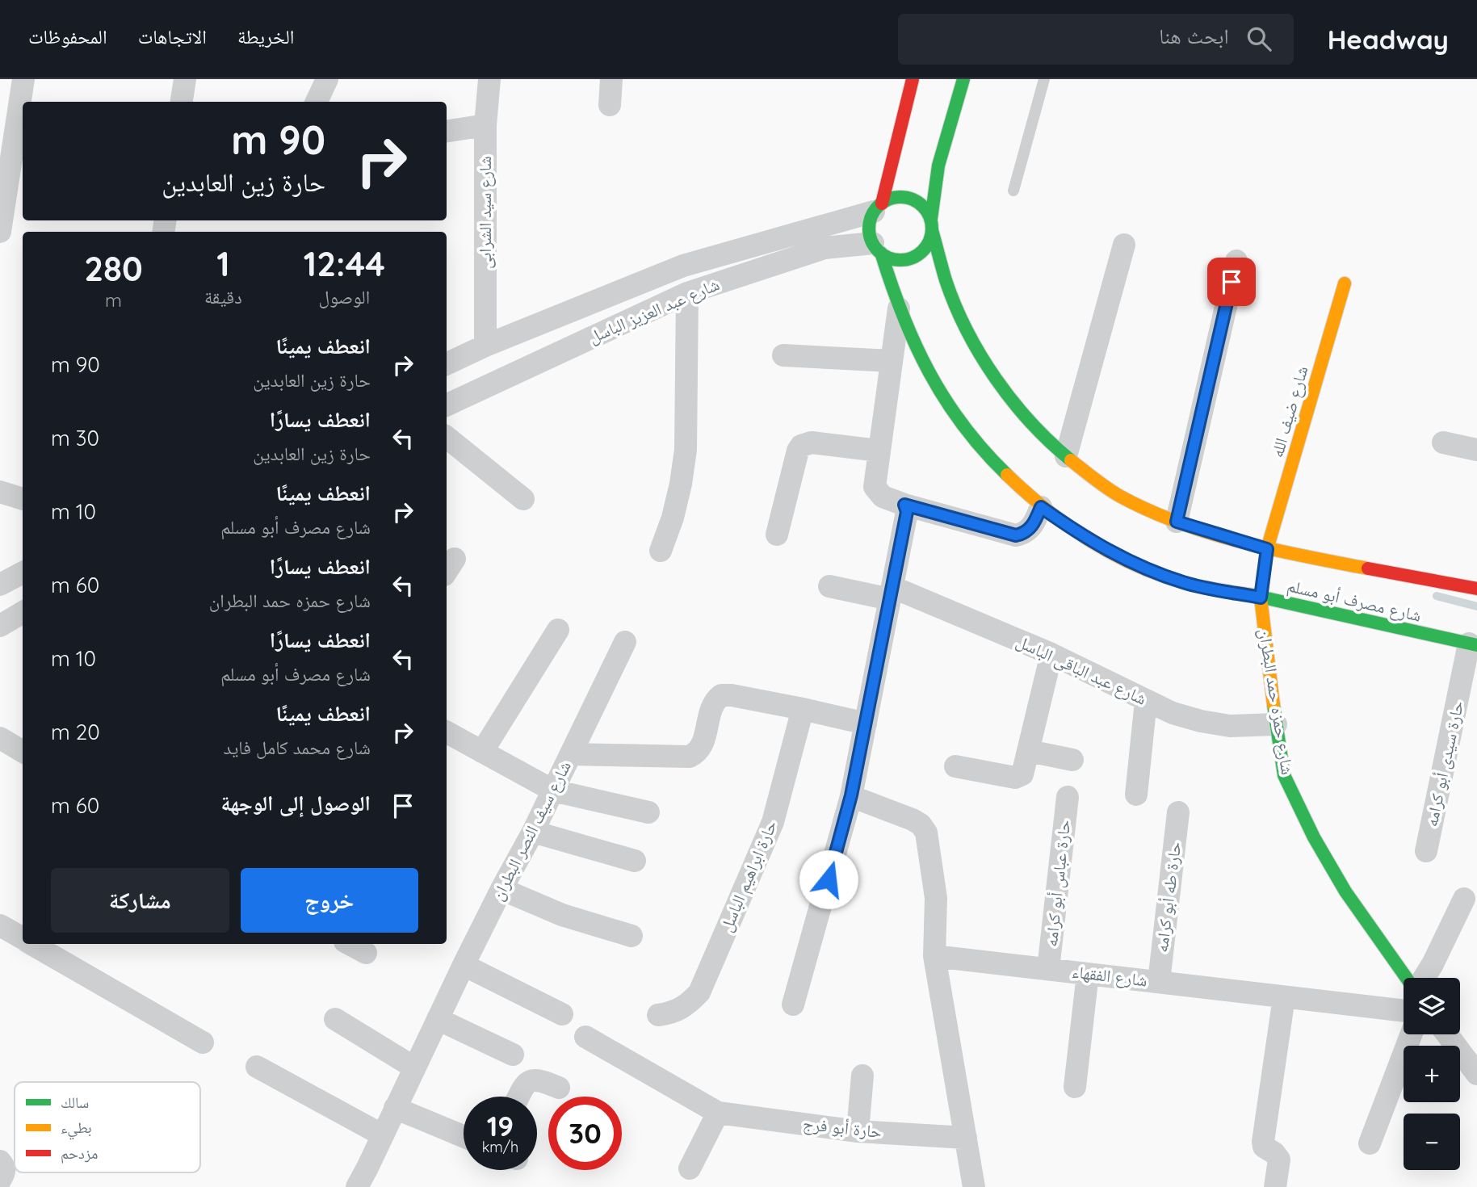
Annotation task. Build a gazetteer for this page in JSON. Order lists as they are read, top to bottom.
{
  "streets": {
    "street": [
      "شارع سيد الشرابى",
      "شارع عبد العزيز الباسل",
      "شارع ضيف الله",
      "شارع مصرف أبو مسلم",
      "شارع عبد الباقى الباسل",
      "شارع حمزه حمد البطران",
      "حارة سيدى أبو كرامه",
      "شارع سيف النصر البطران",
      "حارة ابراهيم الباسل",
      "حارة عباس أبو كرامه",
      "حارة طه أبو كرامه",
      "شارع الفقهاء",
      "حارة أبو فرج"
    ]
  },
  "crossings": [
    ["شارع سيد الشرابى", "شارع عبد العزيز الباسل"],
    ["شارع عبد العزيز الباسل", "شارع مصرف أبو مسلم"],
    ["شارع ضيف الله", "شارع مصرف أبو مسلم"],
    ["شارع ضيف الله", "شارع حمزه حمد البطران"],
    ["شارع مصرف أبو مسلم", "شارع حمزه حمد البطران"],
    ["شارع مصرف أبو مسلم", "حارة سيدى أبو كرامه"],
    ["شارع عبد الباقى الباسل", "شارع حمزه حمد البطران"],
    ["حارة عباس أبو كرامه", "شارع الفقهاء"],
    ["حارة طه أبو كرامه", "شارع الفقهاء"]
  ],
  "legend": ["سالك", "بطيء", "مزدحم"],
  "page": {
    "header": "Headway",
    "search": "ابحث هنا",
    "nav": ["الخريطة", "الاتجاهات", "المحفوظات"],
    "turn": ["90 m", "حارة زين العابدين"],
    "eta": [
      "12:44",
      "الوصول",
      "1",
      "دقيقة",
      "280",
      "m"
    ],
    "list": [
      {
        "name": "انعطف يمينًا",
        "note": "حارة زين العابدين",
        "value": "90 m"
      },
      {
        "name": "انعطف يسارًا",
        "note": "حارة زين العابدين",
        "value": "30 m"
      },
      {
        "name": "انعطف يمينًا",
        "note": "شارع مصرف أبو مسلم",
        "value": "10 m"
      },
      {
        "name": "انعطف يسارًا",
        "note": "شارع حمزه حمد البطران",
        "value": "60 m"
      },
      {
        "name": "انعطف يسارًا",
        "note": "شارع مصرف أبو مسلم",
        "value": "10 m"
      },
      {
        "name": "انعطف يمينًا",
        "note": "شارع محمد كامل فايد",
        "value": "20 m"
      },
      {
        "name": "الوصول إلى الوجهة",
        "value": "60 m"
      }
    ],
    "buttons": ["خروج", "مشاركة"],
    "map_buttons": ["+", "−"],
    "speed": "19 km/h",
    "limit": "30"
  }
}
